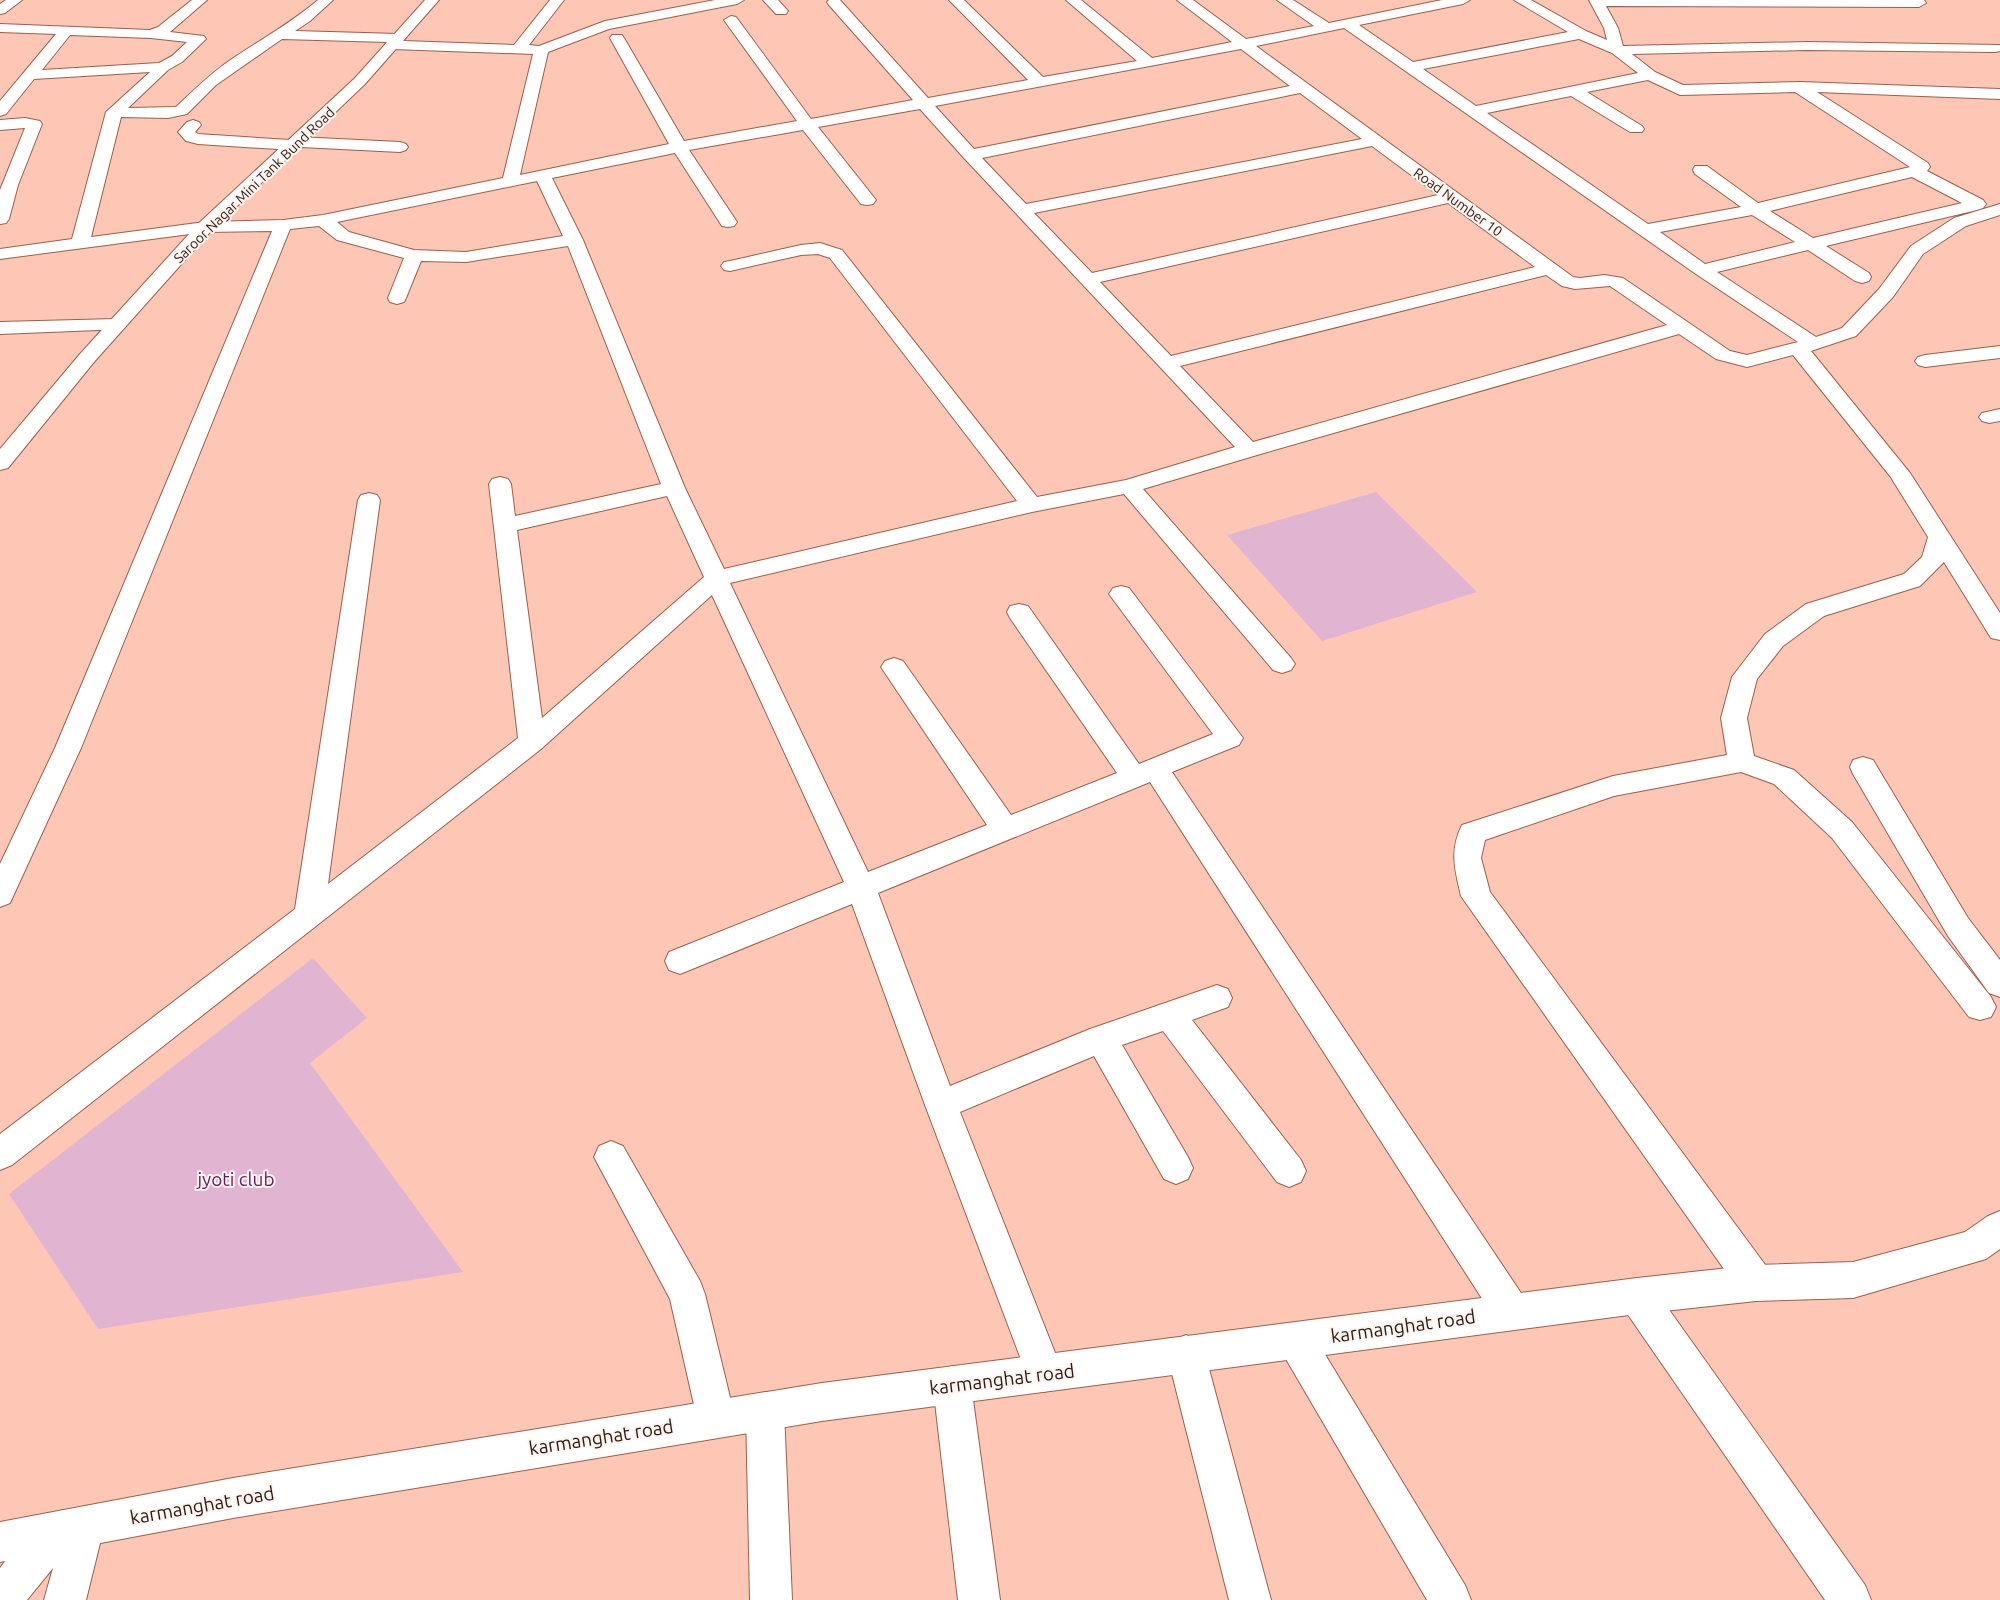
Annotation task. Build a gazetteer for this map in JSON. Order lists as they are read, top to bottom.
{
  "streets": {
    "street": ["Saroor Nagar Mini Tank Bund Road", "Road Number 10", "karmanghat road"]
  },
  "parks": ["jyoti club"]
}
